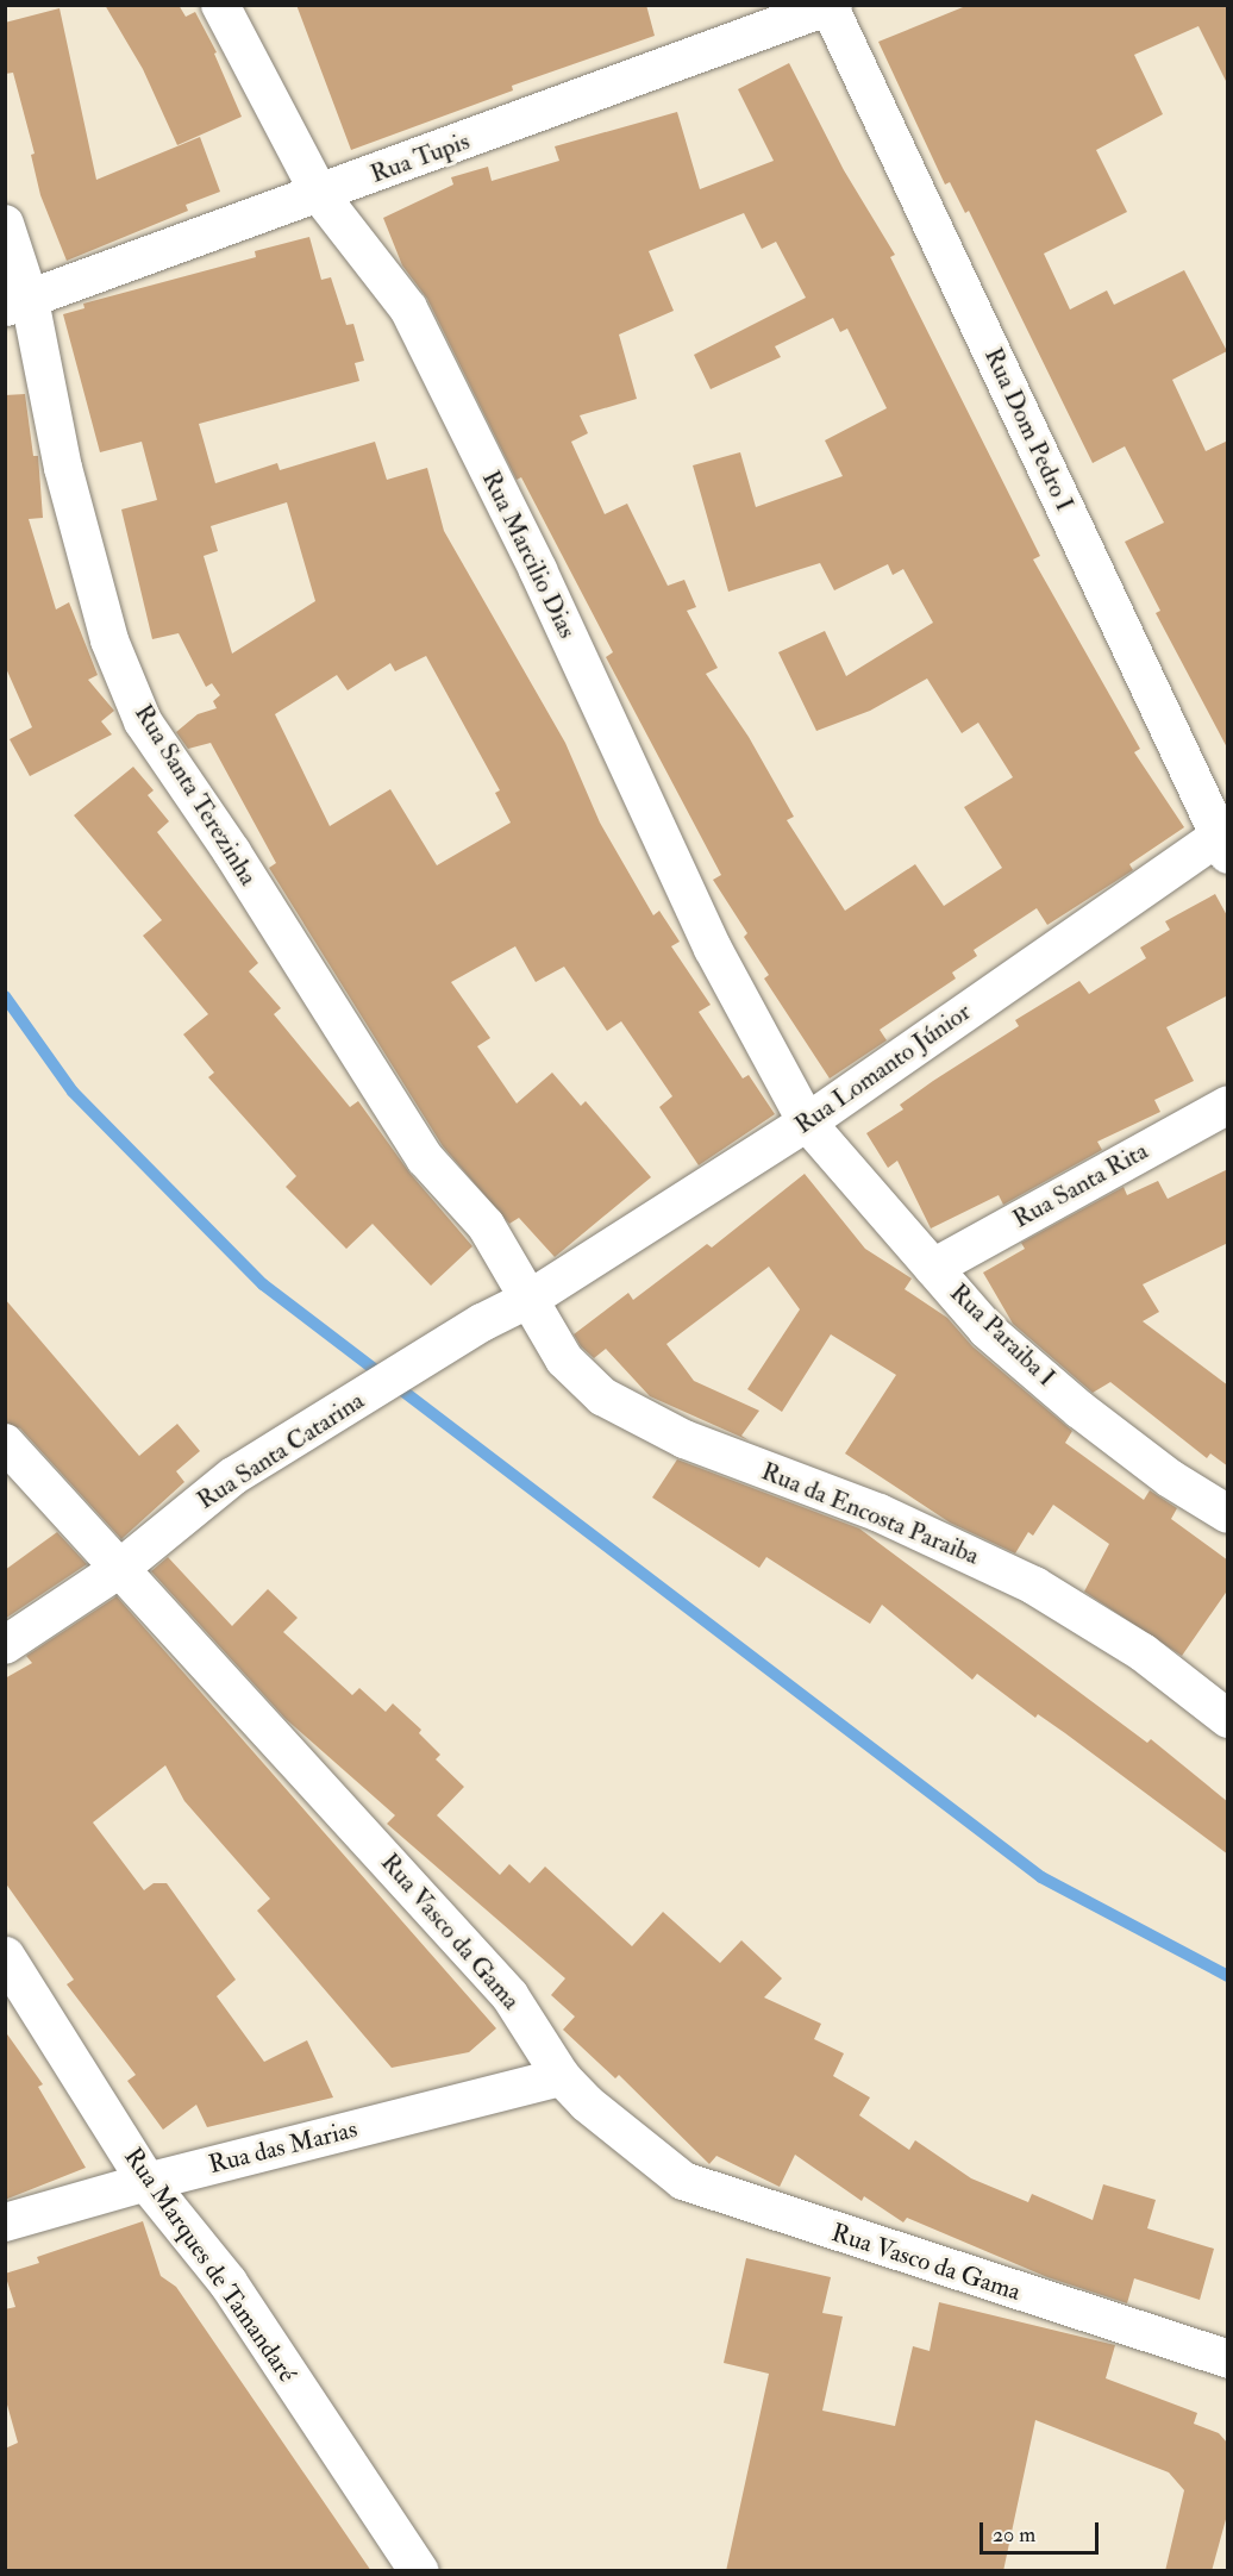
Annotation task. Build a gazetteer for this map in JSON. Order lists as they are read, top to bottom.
{
  "streets": {
    "street": [
      "Rua Tupis",
      "Rua Dom Pedro I",
      "Rua Marcilio Dias",
      "Rua Santa Terezinha",
      "Rua Lomanto Júnior",
      "Rua Santa Rita",
      "Rua Paraiba I",
      "Rua Santa Catarina",
      "Rua da Encosta Paraiba",
      "Rua Vasco da Gama",
      "Rua das Marias",
      "Rua Marques de Tamandaré"
    ]
  },
  "crossings": [
    ["Rua Tupis", "Rua Dom Pedro I"],
    ["Rua Tupis", "Rua Marcilio Dias"],
    ["Rua Tupis", "Rua Santa Terezinha"],
    ["Rua Dom Pedro I", "Rua Lomanto Júnior"],
    ["Rua Marcilio Dias", "Rua Lomanto Júnior"],
    ["Rua Marcilio Dias", "Rua Paraiba I"],
    ["Rua Santa Terezinha", "Rua Lomanto Júnior"],
    ["Rua Santa Terezinha", "Rua Santa Catarina"],
    ["Rua Santa Terezinha", "Rua da Encosta Paraiba"],
    ["Rua Lomanto Júnior", "Rua Paraiba I"],
    ["Rua Lomanto Júnior", "Rua Santa Catarina"],
    ["Rua Lomanto Júnior", "Rua da Encosta Paraiba"],
    ["Rua Santa Rita", "Rua Paraiba I"],
    ["Rua Santa Catarina", "Rua da Encosta Paraiba"],
    ["Rua Santa Catarina", "Rua Vasco da Gama"],
    ["Rua Vasco da Gama", "Rua das Marias"],
    ["Rua das Marias", "Rua Marques de Tamandaré"]
  ],
  "scale_bar": "20 m"
}
